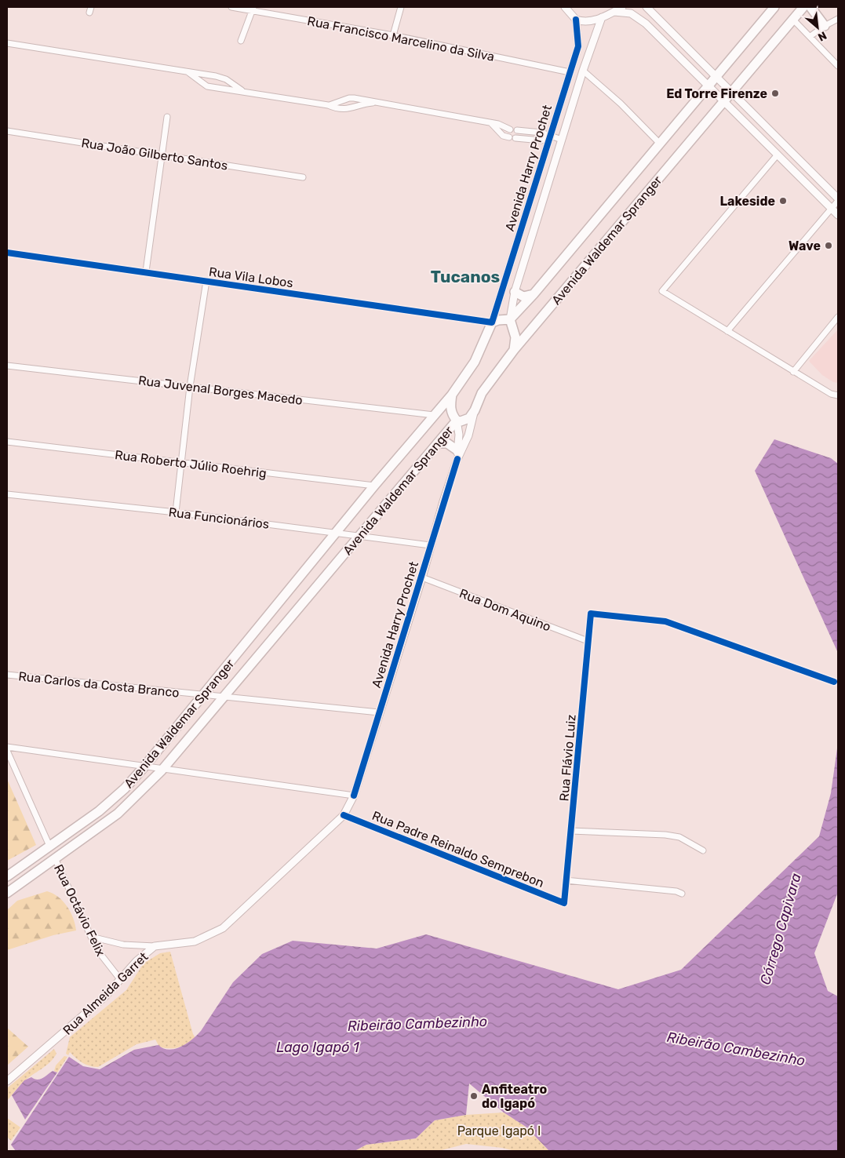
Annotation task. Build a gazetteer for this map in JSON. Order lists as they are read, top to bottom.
{
  "streets": {
    "main road": ["Avenida Waldemar Spranger"],
    "street": [
      "Rua Francisco Marcelino da Silva",
      "Rua João Gilberto Santos",
      "Avenida Harry Prochet",
      "Rua Vila Lobos",
      "Rua Juvenal Borges Macedo",
      "Rua Roberto Júlio Roehrig",
      "Rua Funcionários",
      "Rua Dom Aquino",
      "Rua Carlos da Costa Branco",
      "Rua Flávio Luiz",
      "Rua Padre Reinaldo Semprebon",
      "Rua Octávio Felix",
      "Rua Almeida Garret"
    ]
  },
  "crossings": [
    ["Rua Francisco Marcelino da Silva", "Avenida Harry Prochet"],
    ["Avenida Harry Prochet", "Avenida Waldemar Spranger"],
    ["Avenida Harry Prochet", "Rua Vila Lobos"],
    ["Avenida Harry Prochet", "Rua Funcionários"],
    ["Avenida Harry Prochet", "Rua Dom Aquino"],
    ["Avenida Harry Prochet", "Rua Carlos da Costa Branco"],
    ["Avenida Harry Prochet", "Rua Padre Reinaldo Semprebon"],
    ["Avenida Harry Prochet", "Rua Almeida Garret"],
    ["Avenida Waldemar Spranger", "Rua Vila Lobos"],
    ["Avenida Waldemar Spranger", "Rua Juvenal Borges Macedo"],
    ["Avenida Waldemar Spranger", "Rua Roberto Júlio Roehrig"],
    ["Avenida Waldemar Spranger", "Rua Funcionários"],
    ["Avenida Waldemar Spranger", "Rua Carlos da Costa Branco"],
    ["Avenida Waldemar Spranger", "Rua Octávio Felix"],
    ["Rua Dom Aquino", "Rua Flávio Luiz"],
    ["Rua Flávio Luiz", "Rua Padre Reinaldo Semprebon"],
    ["Rua Octávio Felix", "Rua Almeida Garret"]
  ],
  "districts": ["Tucanos"],
  "water": ["Córrego Capivara", "Ribeirão Cambezinho", "Lago Igapó 1"],
  "parks": ["Parque Igapó I"],
  "places": [
    "Ed Torre Firenze",
    "Lakeside",
    "Wave",
    "Anfiteatro do Igapó"
  ],
  "north": "bottom right"
}
